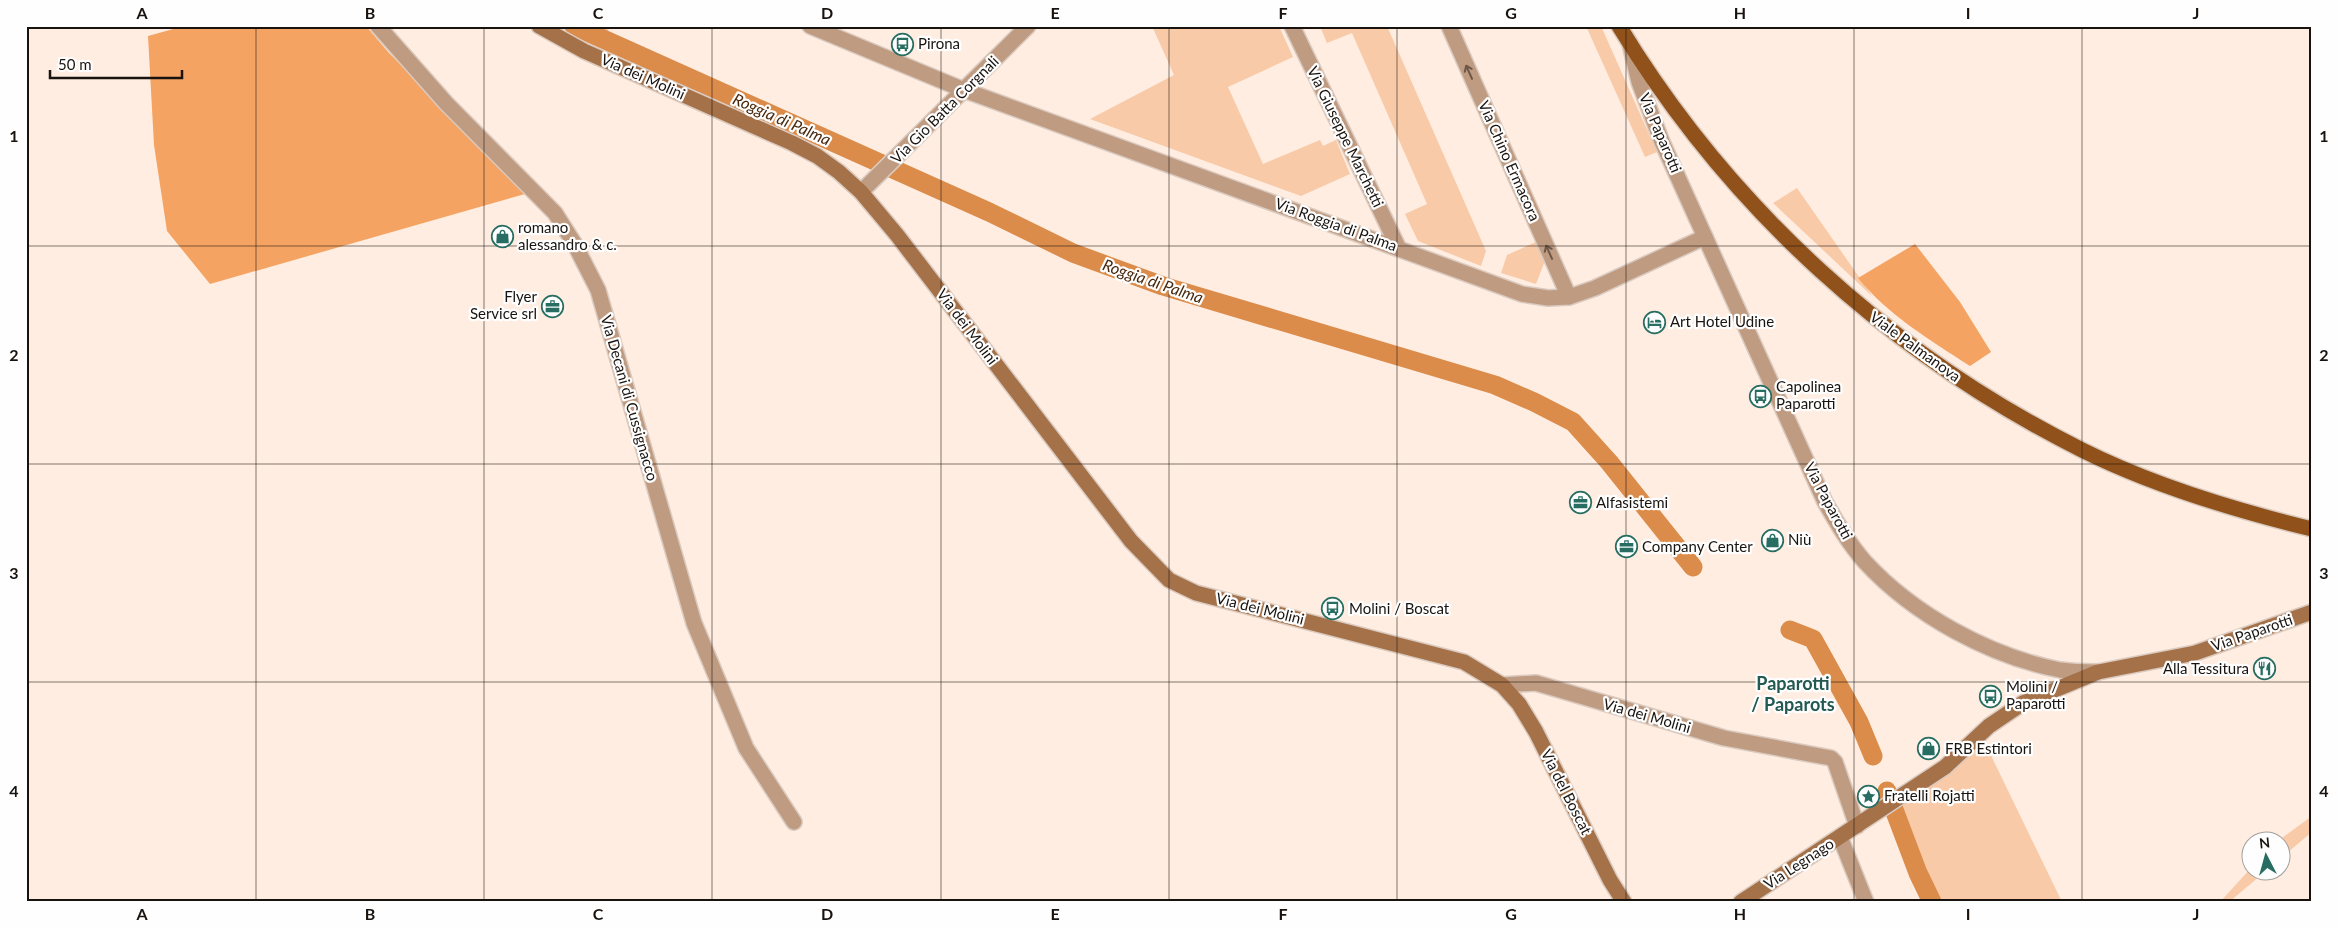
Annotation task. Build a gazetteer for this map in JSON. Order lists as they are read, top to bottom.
{
  "streets": {
    "main road": ["Viale Palmanova"],
    "street": [
      "Via dei Molini",
      "Via Gio Batta Corgnali",
      "Via Paparotti",
      "Via Giuseppe Marchetti",
      "Via Chino Ermacora",
      "Via Roggia di Palma",
      "Via Decani di Cussignacco",
      "Via del Boscat",
      "Via Legnago"
    ]
  },
  "crossings": [
    ["Via dei Molini", "Via Gio Batta Corgnali"],
    ["Via dei Molini", "Via del Boscat"],
    ["Via dei Molini", "Via Legnago"],
    ["Via Gio Batta Corgnali", "Via Roggia di Palma"],
    ["Via Paparotti", "Via Roggia di Palma"],
    ["Via Paparotti", "Viale Palmanova"],
    ["Via Giuseppe Marchetti", "Via Roggia di Palma"],
    ["Via Chino Ermacora", "Via Roggia di Palma"]
  ],
  "one_way": ["Via Chino Ermacora"],
  "districts": ["Paparotti / Paparots"],
  "water": ["Roggia di Palma"],
  "places": {
    "bus stop": [
      "Pirona",
      "Capolinea Paparotti",
      "Molini / Boscat",
      "Molini / Paparotti"
    ],
    "shop": ["romano alessandro & c.", "Niù", "FRB Estintori"],
    "office": ["Flyer Service srl", "Alfasistemi", "Company Center"],
    "hotel": ["Art Hotel Udine"],
    "restaurant": ["Alla Tessitura"],
    "place": ["Fratelli Rojatti"]
  },
  "scale_bar": "50 m",
  "north": "top",
  "grid": {
    "columns": [
      "A",
      "B",
      "C",
      "D",
      "E",
      "F",
      "G",
      "H",
      "I",
      "J"
    ],
    "rows": [
      "1",
      "2",
      "3",
      "4"
    ]
  }
}
